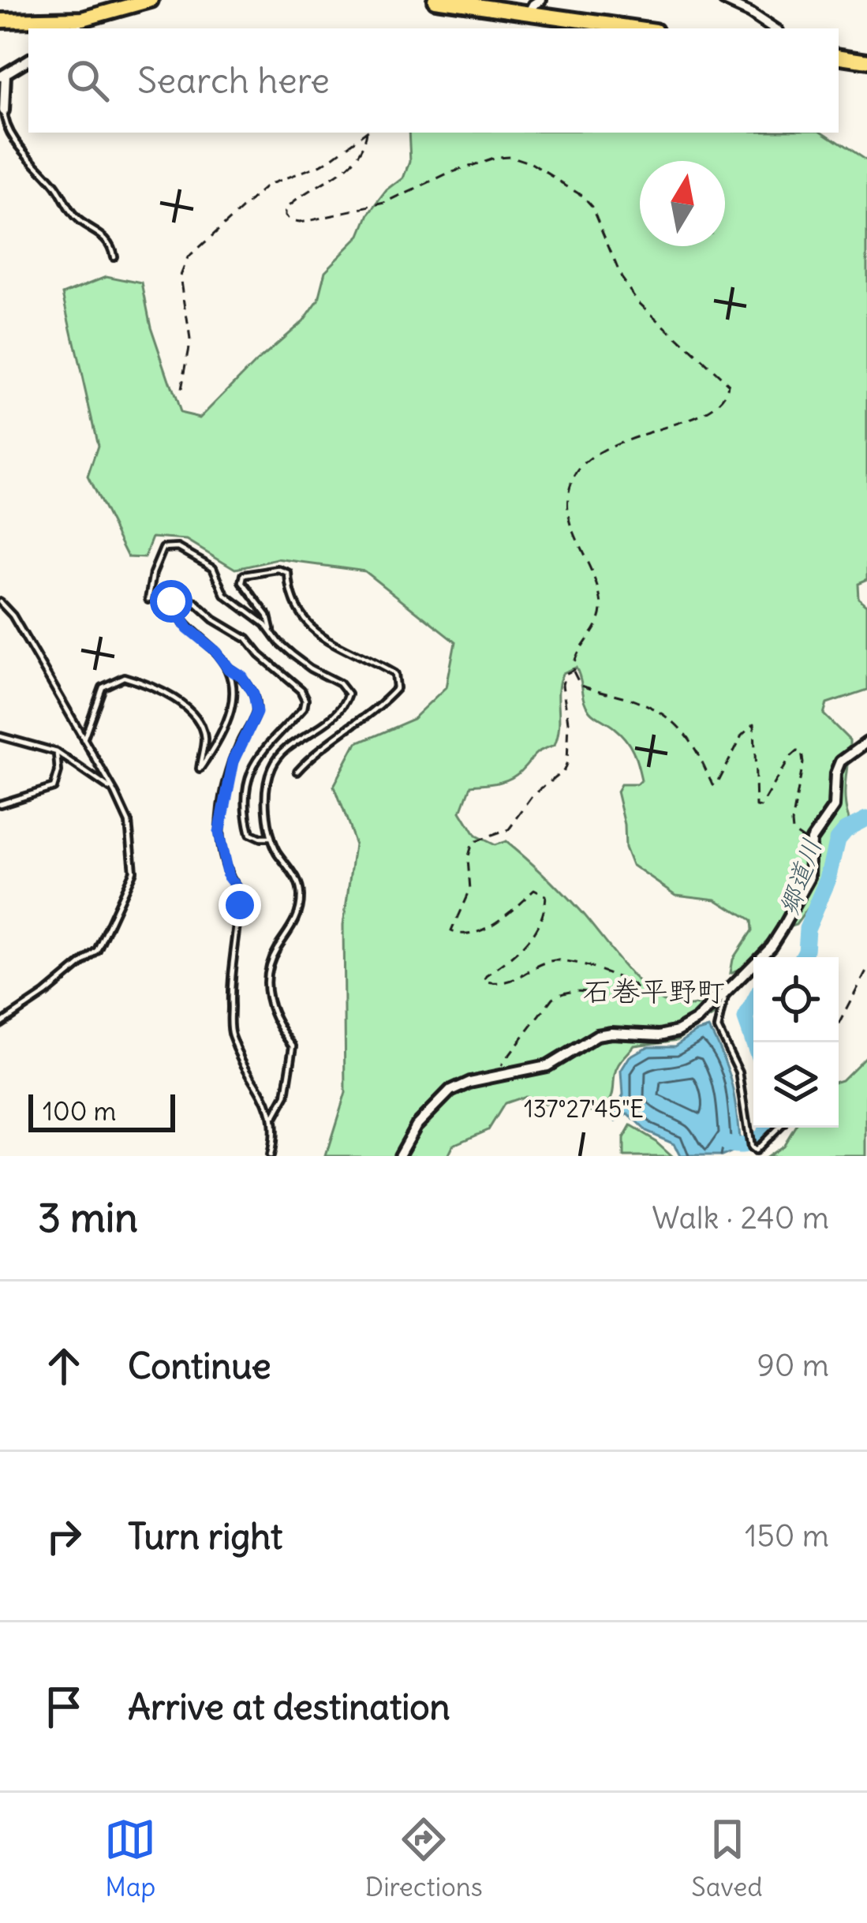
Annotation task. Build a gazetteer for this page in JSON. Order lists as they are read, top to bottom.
{
  "districts": ["石巻平野町"],
  "water": ["郷道川"],
  "scale_bar": "100 m",
  "north": "top",
  "page": {
    "search": "Search here",
    "scale": "100 m",
    "heading": ["3 min", "Walk · 240 m"],
    "list": [
      ["Continue", "90 m"],
      ["Turn right", "150 m"],
      "Arrive at destination"
    ],
    "nav": ["Map", "Directions", "Saved"]
  },
  "coordinates": ["137°27'45\"E"]
}
